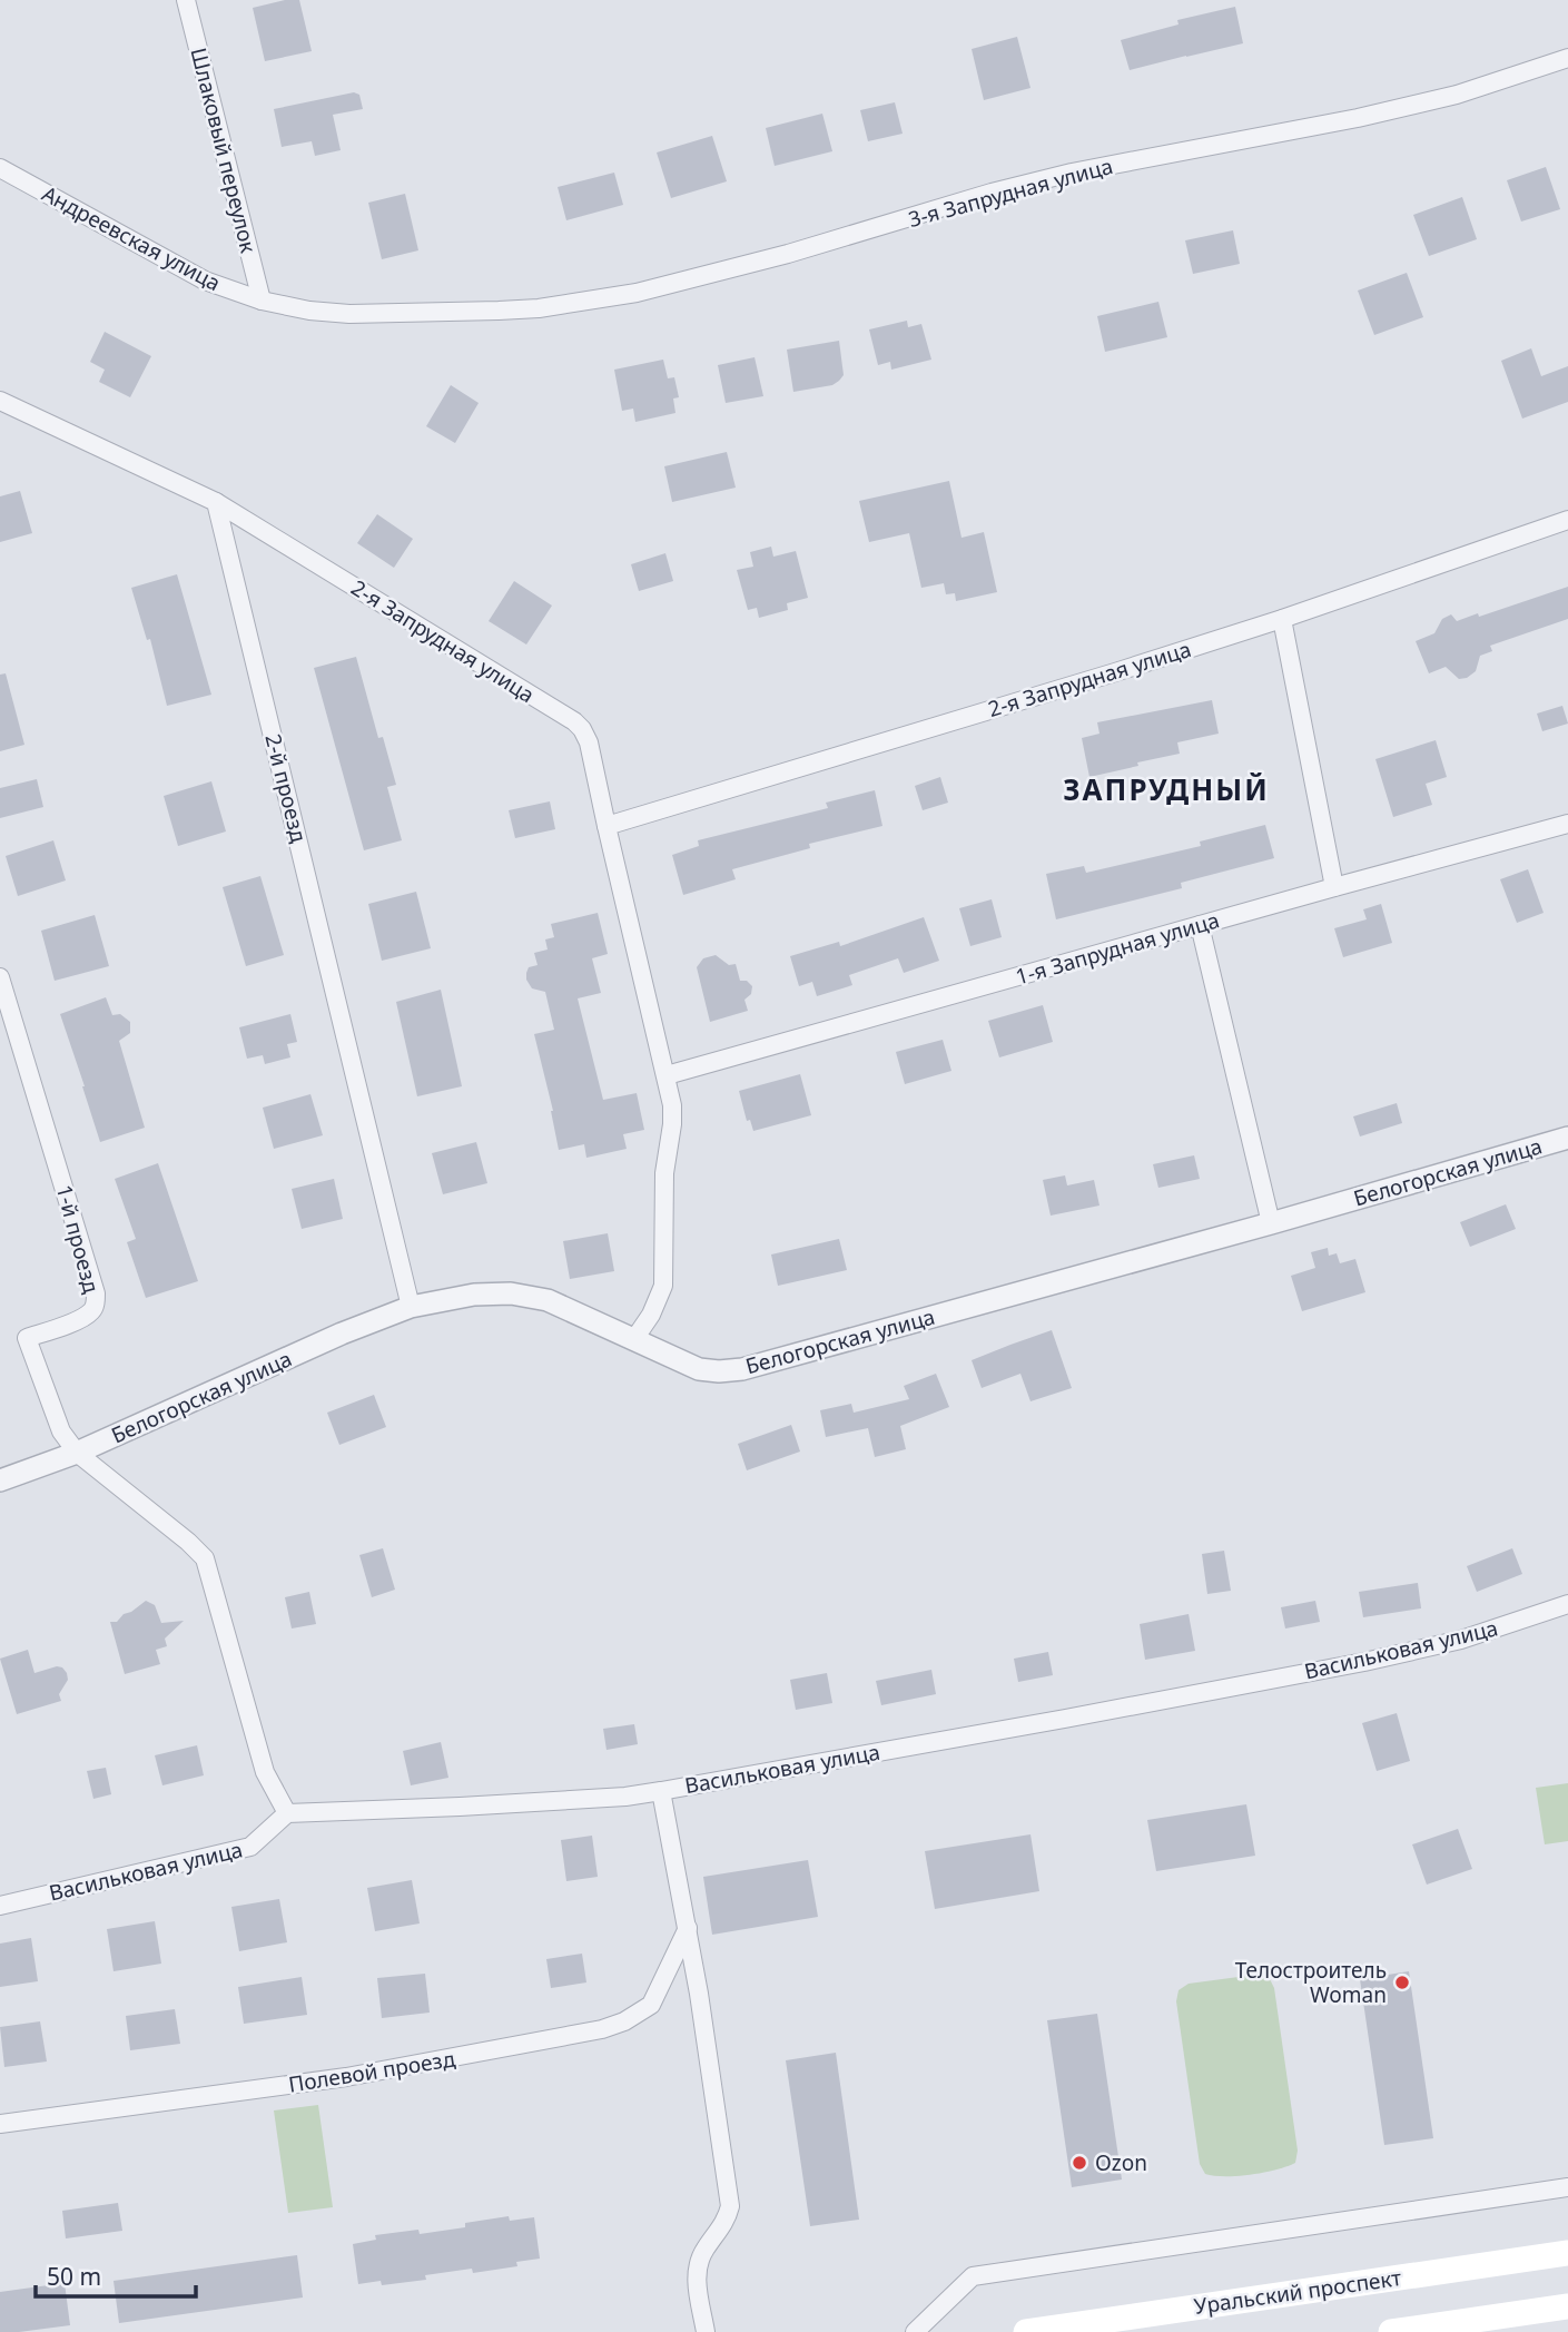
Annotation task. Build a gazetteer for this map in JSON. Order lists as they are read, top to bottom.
{
  "streets": {
    "main road": ["Уральский проспект"],
    "street": [
      "Шлаковый переулок",
      "3-я Запрудная улица",
      "Андреевская улица",
      "2-я Запрудная улица",
      "2-й проезд",
      "1-я Запрудная улица",
      "Белогорская улица",
      "1-й проезд",
      "Васильковая улица",
      "Полевой проезд"
    ]
  },
  "crossings": [
    ["Шлаковый переулок", "Андреевская улица"],
    ["3-я Запрудная улица", "Андреевская улица"],
    ["2-я Запрудная улица", "2-й проезд"],
    ["2-я Запрудная улица", "1-я Запрудная улица"],
    ["2-я Запрудная улица", "Белогорская улица"],
    ["2-й проезд", "Белогорская улица"],
    ["Белогорская улица", "1-й проезд"]
  ],
  "districts": ["ЗАПРУДНЫЙ"],
  "places": ["Телостроитель Woman", "Ozon"],
  "scale_bar": "50 m"
}
